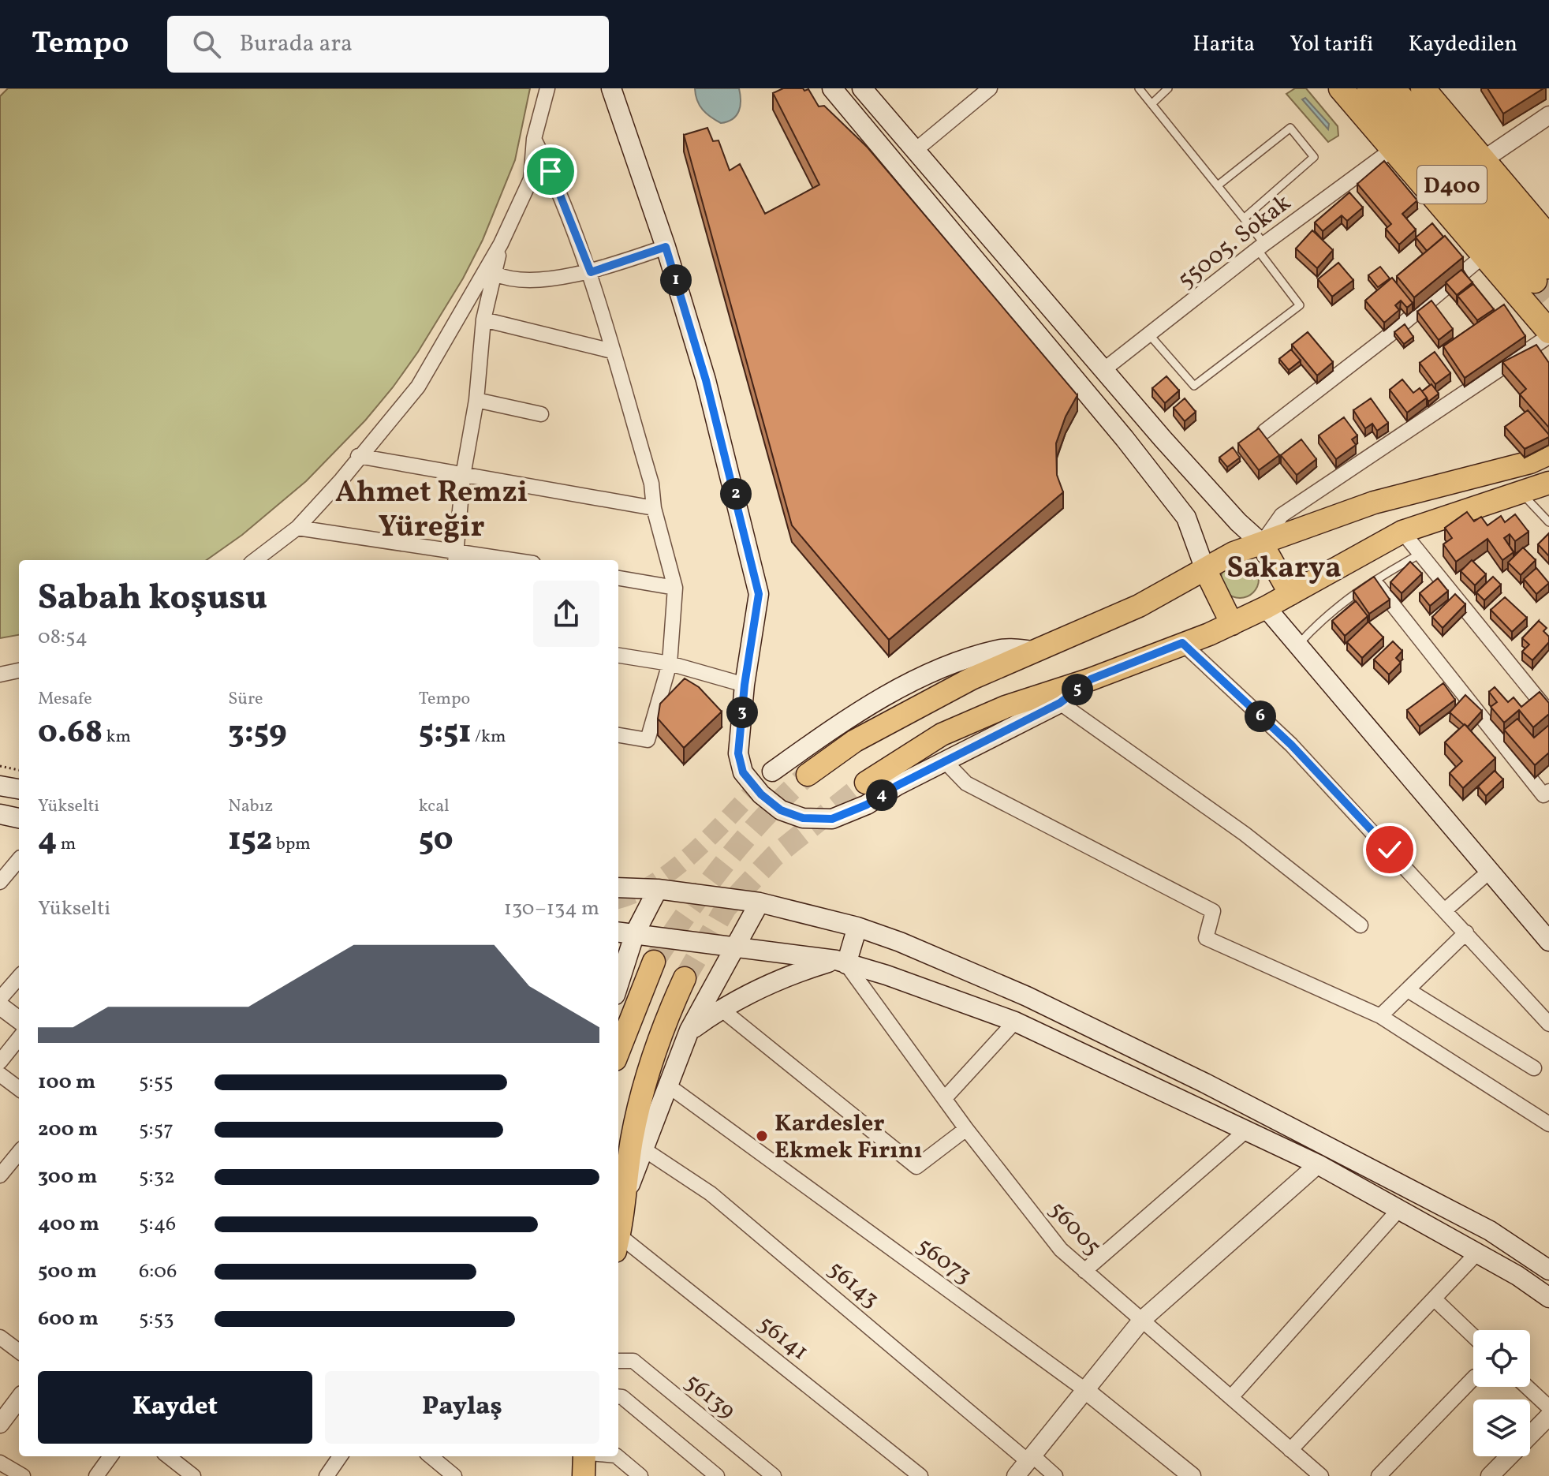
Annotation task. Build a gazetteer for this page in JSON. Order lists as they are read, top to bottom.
{
  "streets": {
    "highway": ["D400"],
    "street": [
      "55005. Sokak",
      "56005",
      "56073",
      "56143",
      "56141",
      "56139"
    ]
  },
  "districts": ["Ahmet Remzi Yüreğir", "Sakarya"],
  "places": ["Kardesler Ekmek Fırını"],
  "page": {
    "header": "Tempo",
    "search": "Burada ara",
    "nav": ["Harita", "Yol tarifi", "Kaydedilen"],
    "pins": [
      "1",
      "2",
      "5",
      "3",
      "6",
      "4"
    ],
    "heading": ["Sabah koşusu", "08:54"],
    "stats": [
      ["Mesafe", "0.68 km"],
      ["Süre", "3:59"],
      ["Tempo", "5:51 /km"],
      ["Yükselti", "4 m"],
      ["Nabız", "152 bpm"],
      ["kcal", "50"]
    ],
    "chart": ["Yükselti", "130–134 m"],
    "list": [
      {
        "name": "100 m",
        "note": "5:55"
      },
      {
        "name": "200 m",
        "note": "5:57"
      },
      {
        "name": "300 m",
        "note": "5:32"
      },
      {
        "name": "400 m",
        "note": "5:46"
      },
      {
        "name": "500 m",
        "note": "6:06"
      },
      {
        "name": "600 m",
        "note": "5:53"
      }
    ],
    "buttons": ["Kaydet", "Paylaş"]
  }
}
